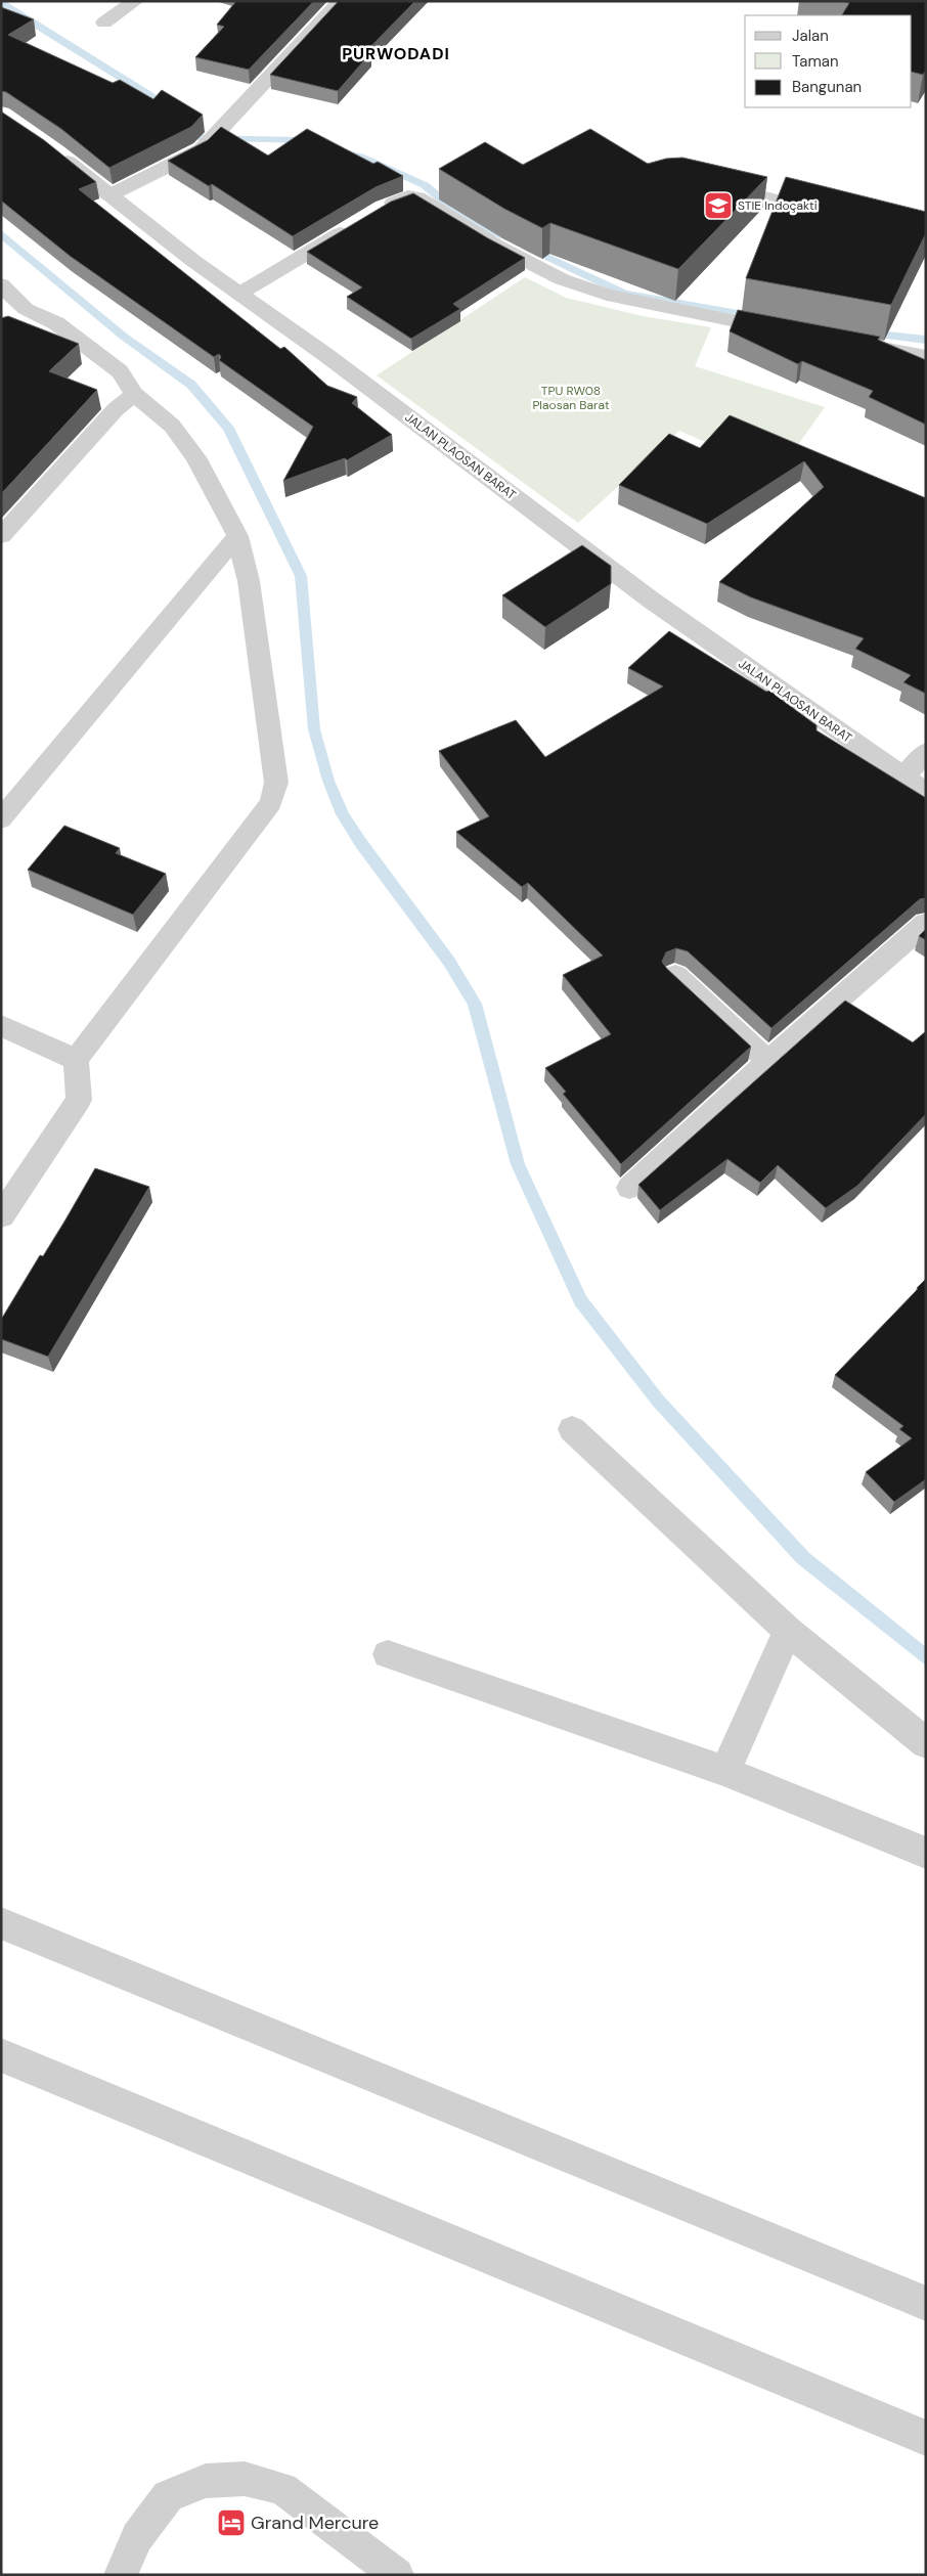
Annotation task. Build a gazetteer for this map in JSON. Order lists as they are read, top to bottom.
{
  "streets": {
    "street": ["JALAN PLAOSAN BARAT"]
  },
  "districts": ["PURWODADI"],
  "parks": ["TPU RW08 Plaosan Barat"],
  "places": {
    "school or university": ["STIE Indoçakti"],
    "hotel": ["Grand Mercure"]
  },
  "legend": ["Jalan", "Taman", "Bangunan"]
}
